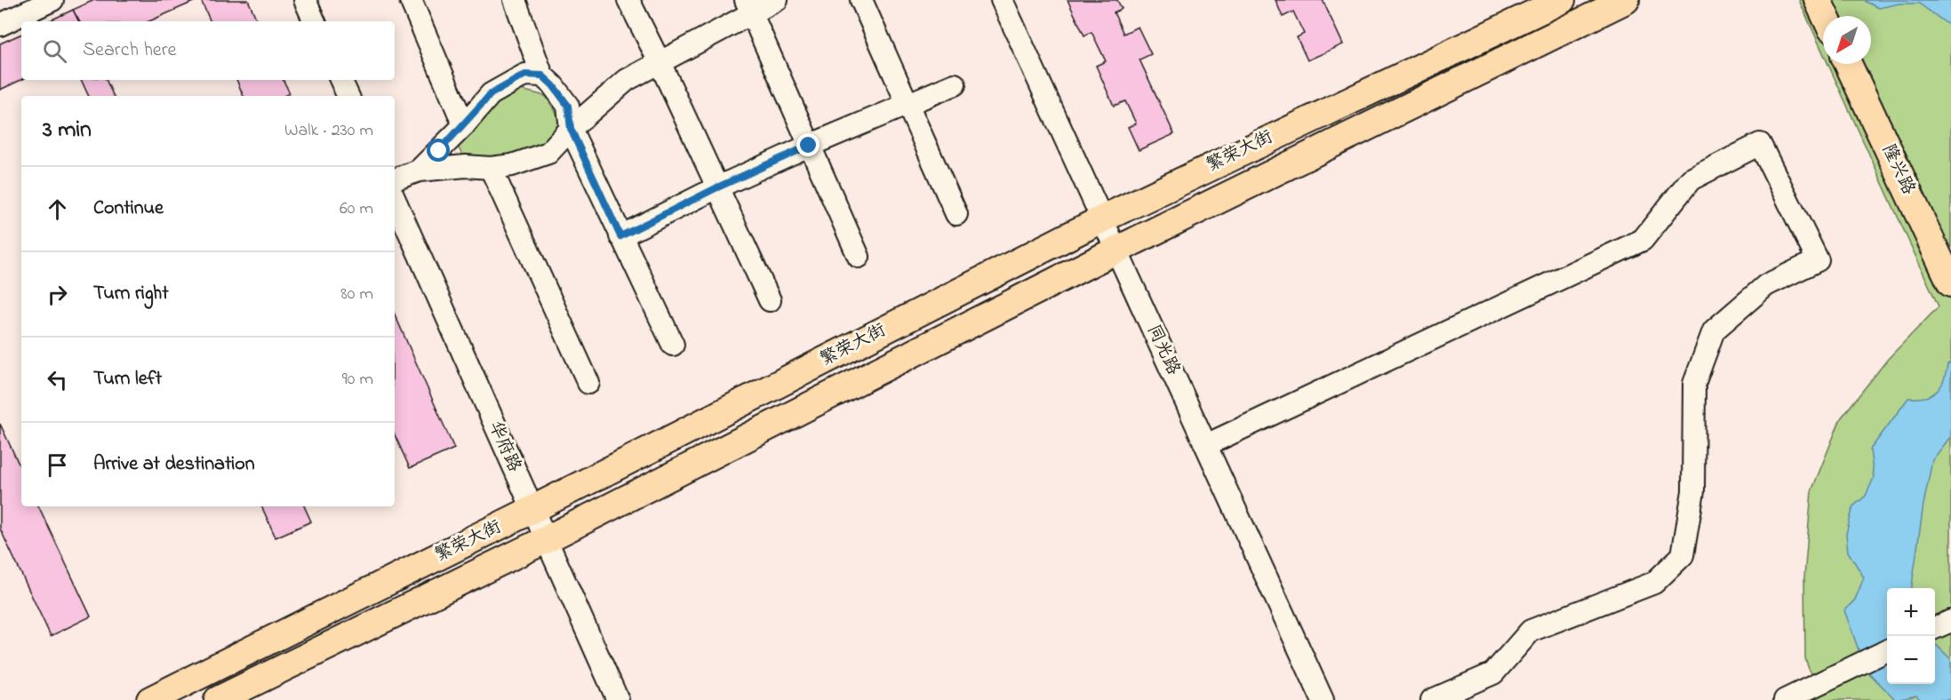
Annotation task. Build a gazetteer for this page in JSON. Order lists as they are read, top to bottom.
{
  "streets": {
    "main road": ["繁荣大街", "隆兴路"],
    "street": ["同光路", "华府路"]
  },
  "crossings": [
    ["繁荣大街", "同光路"],
    ["繁荣大街", "华府路"]
  ],
  "north": "bottom left",
  "page": {
    "search": "Search here",
    "heading": ["3 min", "Walk · 230 m"],
    "list": [
      ["Continue", "60 m"],
      ["Turn right", "80 m"],
      ["Turn left", "90 m"],
      "Arrive at destination"
    ],
    "map_buttons": ["+", "−"]
  }
}
